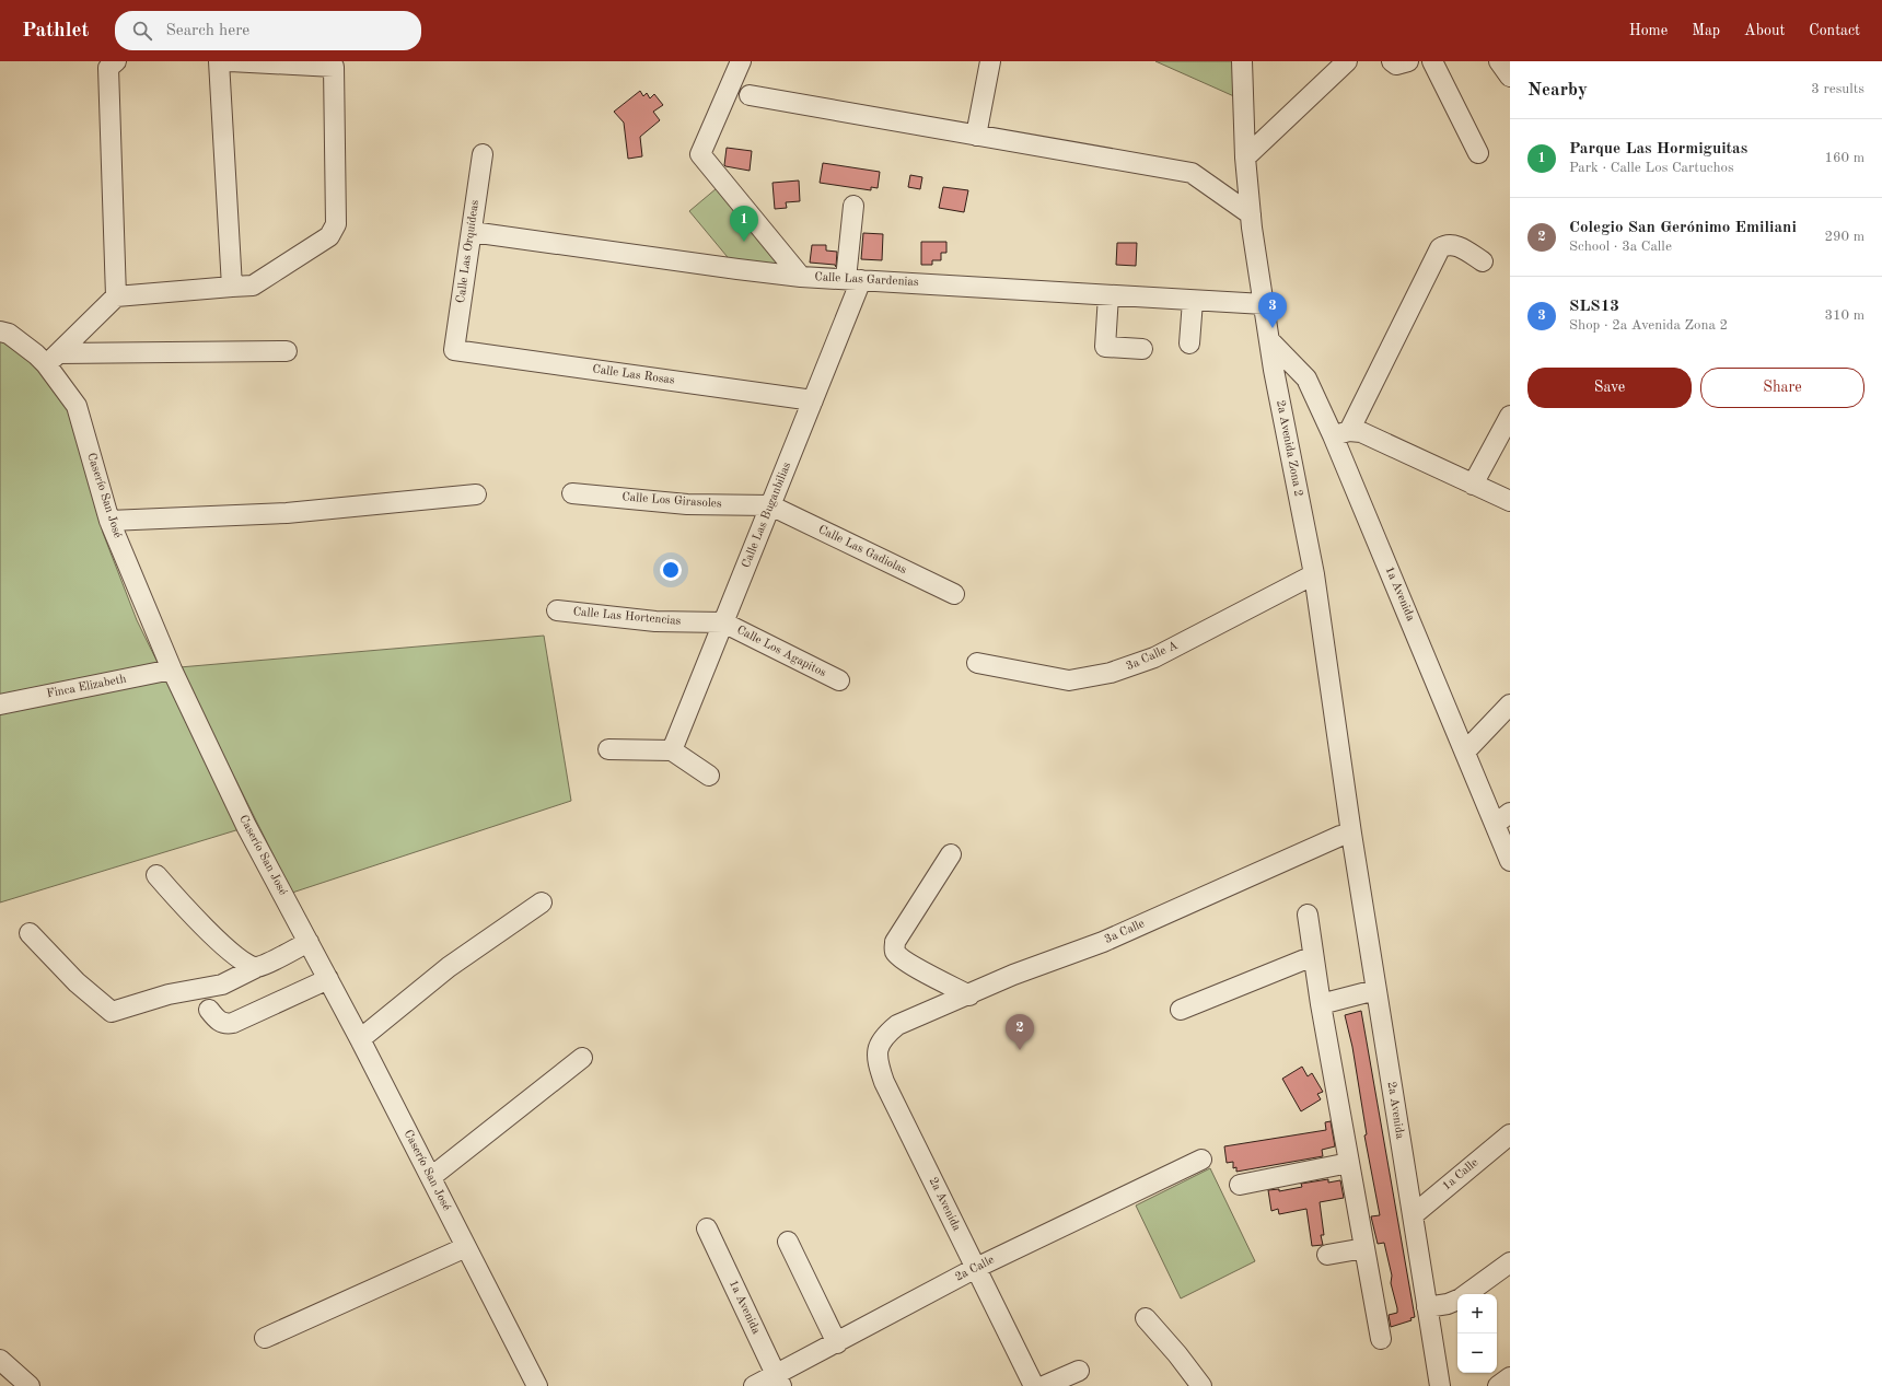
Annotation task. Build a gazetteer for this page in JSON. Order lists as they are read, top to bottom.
{
  "streets": {
    "street": [
      "Calle Las Orquídeas",
      "Calle Las Gardenias",
      "Calle Las Rosas",
      "2a Avenida Zona 2",
      "Caserío San José",
      "Calle Los Girasoles",
      "Calle Las Buganbilias",
      "Calle Las Gadiolas",
      "1a Avenida",
      "Calle Las Hortencias",
      "Calle Los Agapitos",
      "3a Calle A",
      "Finca Elizabeth",
      "3a Calle",
      "2a Avenida",
      "1a Calle",
      "2a Calle"
    ]
  },
  "crossings": [
    ["Calle Las Orquídeas", "Calle Las Gardenias"],
    ["Calle Las Orquídeas", "Calle Las Rosas"],
    ["Calle Las Gardenias", "2a Avenida Zona 2"],
    ["Calle Las Gardenias", "Calle Las Buganbilias"],
    ["Calle Las Rosas", "Calle Las Buganbilias"],
    ["2a Avenida Zona 2", "1a Avenida"],
    ["2a Avenida Zona 2", "3a Calle A"],
    ["2a Avenida Zona 2", "3a Calle"],
    ["2a Avenida Zona 2", "2a Avenida"],
    ["Caserío San José", "Finca Elizabeth"],
    ["Calle Los Girasoles", "Calle Las Buganbilias"],
    ["Calle Los Girasoles", "Calle Las Gadiolas"],
    ["Calle Las Buganbilias", "Calle Las Gadiolas"],
    ["Calle Las Buganbilias", "Calle Las Hortencias"],
    ["Calle Las Buganbilias", "Calle Los Agapitos"],
    ["1a Avenida", "2a Calle"],
    ["Calle Las Hortencias", "Calle Los Agapitos"],
    ["3a Calle", "2a Avenida"],
    ["2a Avenida", "1a Calle"],
    ["2a Avenida", "2a Calle"]
  ],
  "page": {
    "header": "Pathlet",
    "search": "Search here",
    "nav": [
      "Home",
      "Map",
      "About",
      "Contact"
    ],
    "heading": ["Nearby", "3 results"],
    "list": [
      {
        "mark": "1",
        "name": "Parque Las Hormiguitas",
        "note": "Park · Calle Los Cartuchos",
        "value": "160 m"
      },
      {
        "mark": "2",
        "name": "Colegio San Gerónimo Emiliani",
        "note": "School · 3a Calle",
        "value": "290 m"
      },
      {
        "mark": "3",
        "name": "SLS13",
        "note": "Shop · 2a Avenida Zona 2",
        "value": "310 m"
      }
    ],
    "pins": ["1", "3", "2"],
    "buttons": ["Save", "Share"],
    "map_buttons": ["+", "−"]
  }
}
